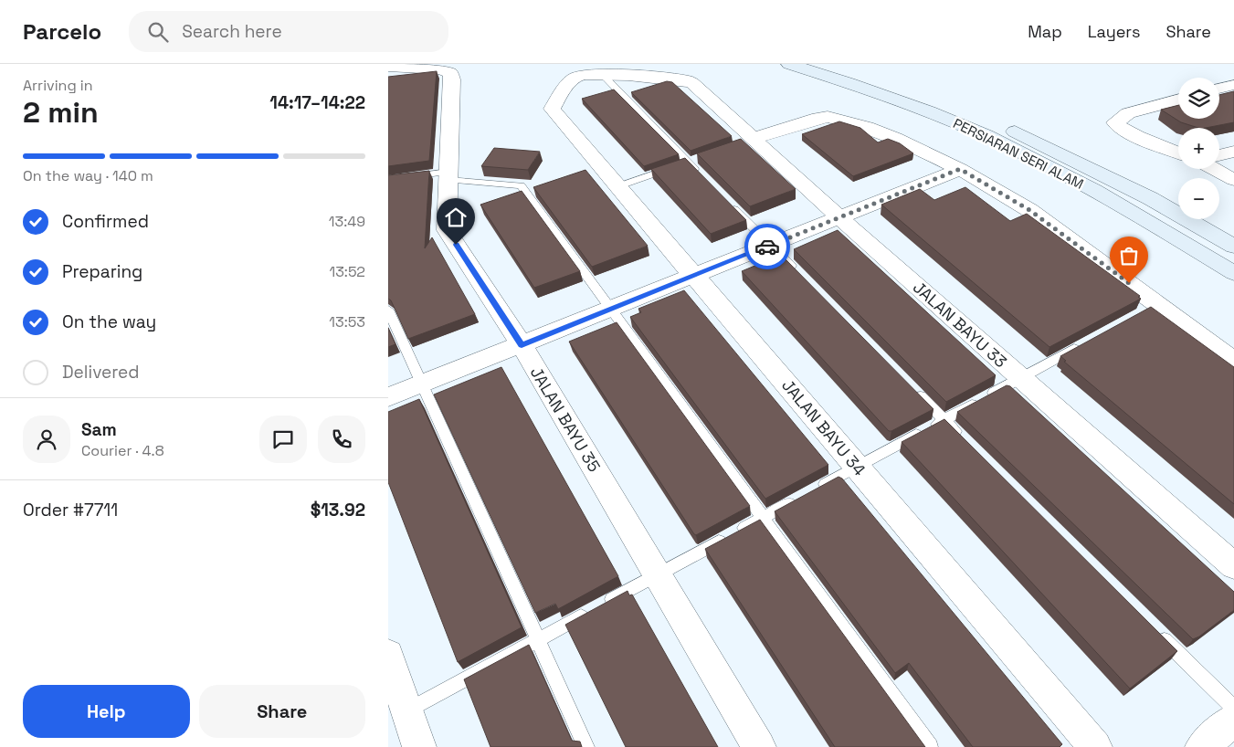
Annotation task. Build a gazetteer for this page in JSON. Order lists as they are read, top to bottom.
{
  "streets": {
    "main road": ["PERSIARAN SERI ALAM"],
    "street": ["JALAN BAYU 33", "JALAN BAYU 35", "JALAN BAYU 34"]
  },
  "crossings": [
    ["JALAN BAYU 33", "JALAN BAYU 34"]
  ],
  "page": {
    "header": "Parcelo",
    "search": "Search here",
    "nav": ["Map", "Layers", "Share"],
    "heading": ["2 min", "Arriving in", "14:17–14:22"],
    "panel": [
      "Sam",
      "Courier · 4.8",
      "Order #7711",
      "$13.92"
    ],
    "map_buttons": ["+", "−"],
    "bar": "On the way · 140 m",
    "list": [
      ["Confirmed", "13:49"],
      ["Preparing", "13:52"],
      ["On the way", "13:53"],
      "Delivered"
    ],
    "buttons": ["Help", "Share"]
  }
}
